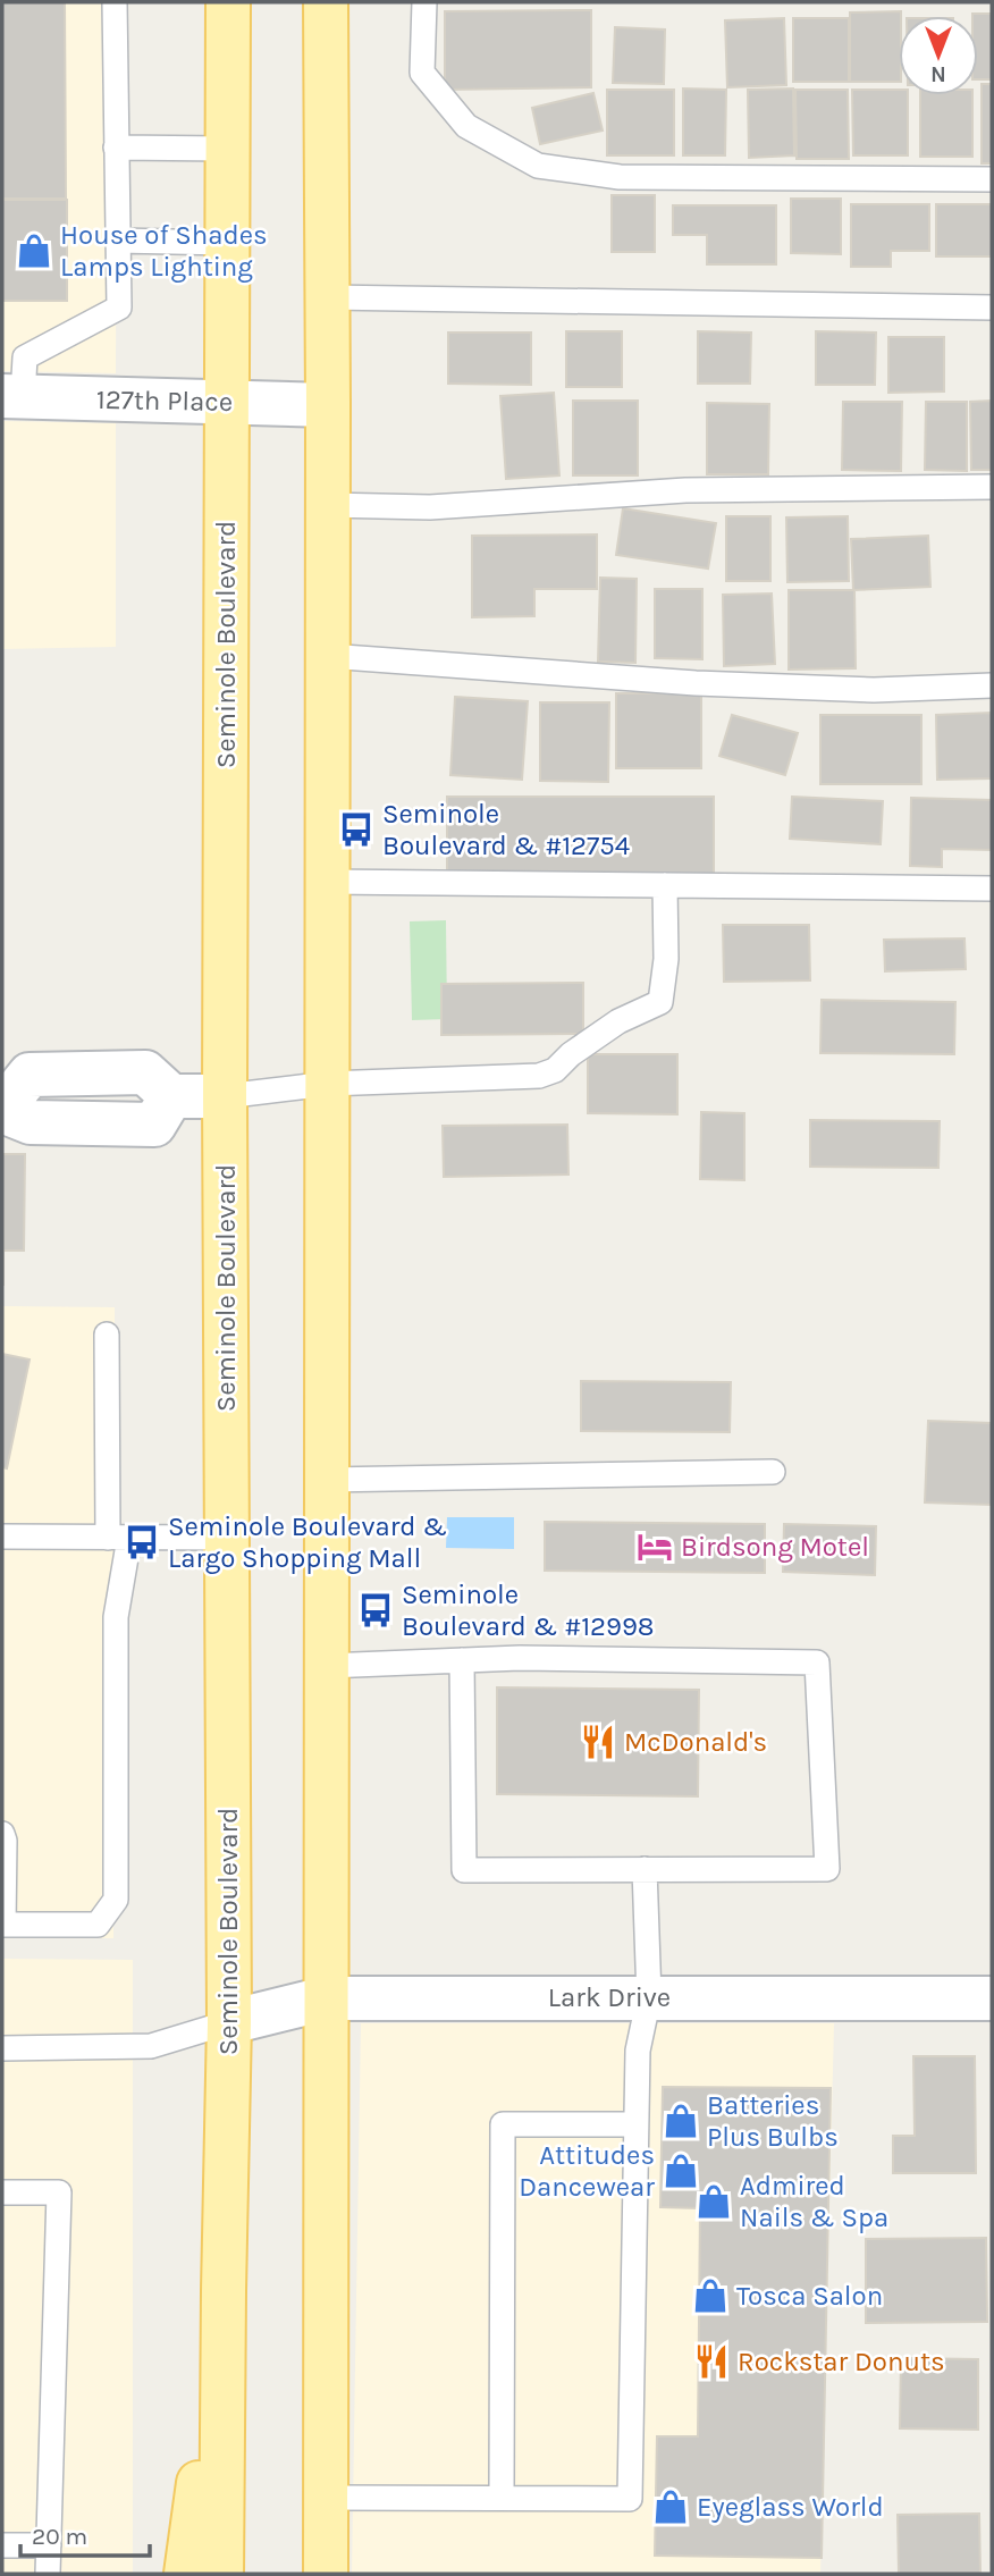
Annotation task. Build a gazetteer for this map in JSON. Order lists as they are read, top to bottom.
{
  "streets": {
    "main road": ["Seminole Boulevard"],
    "street": ["127th Place", "Lark Drive"]
  },
  "crossings": [
    ["127th Place", "Seminole Boulevard"],
    ["Seminole Boulevard", "Lark Drive"]
  ],
  "places": {
    "shop": [
      "House of Shades Lamps Lighting",
      "Batteries Plus Bulbs",
      "Attitudes Dancewear",
      "Admired Nails & Spa",
      "Tosca Salon",
      "Eyeglass World"
    ],
    "bus stop": ["Seminole Boulevard & #12754", "Seminole Boulevard & Largo Shopping Mall", "Seminole Boulevard & #12998"],
    "hotel": ["Birdsong Motel"],
    "restaurant": ["McDonald's", "Rockstar Donuts"]
  },
  "scale_bar": "20 m",
  "north": "bottom"
}
